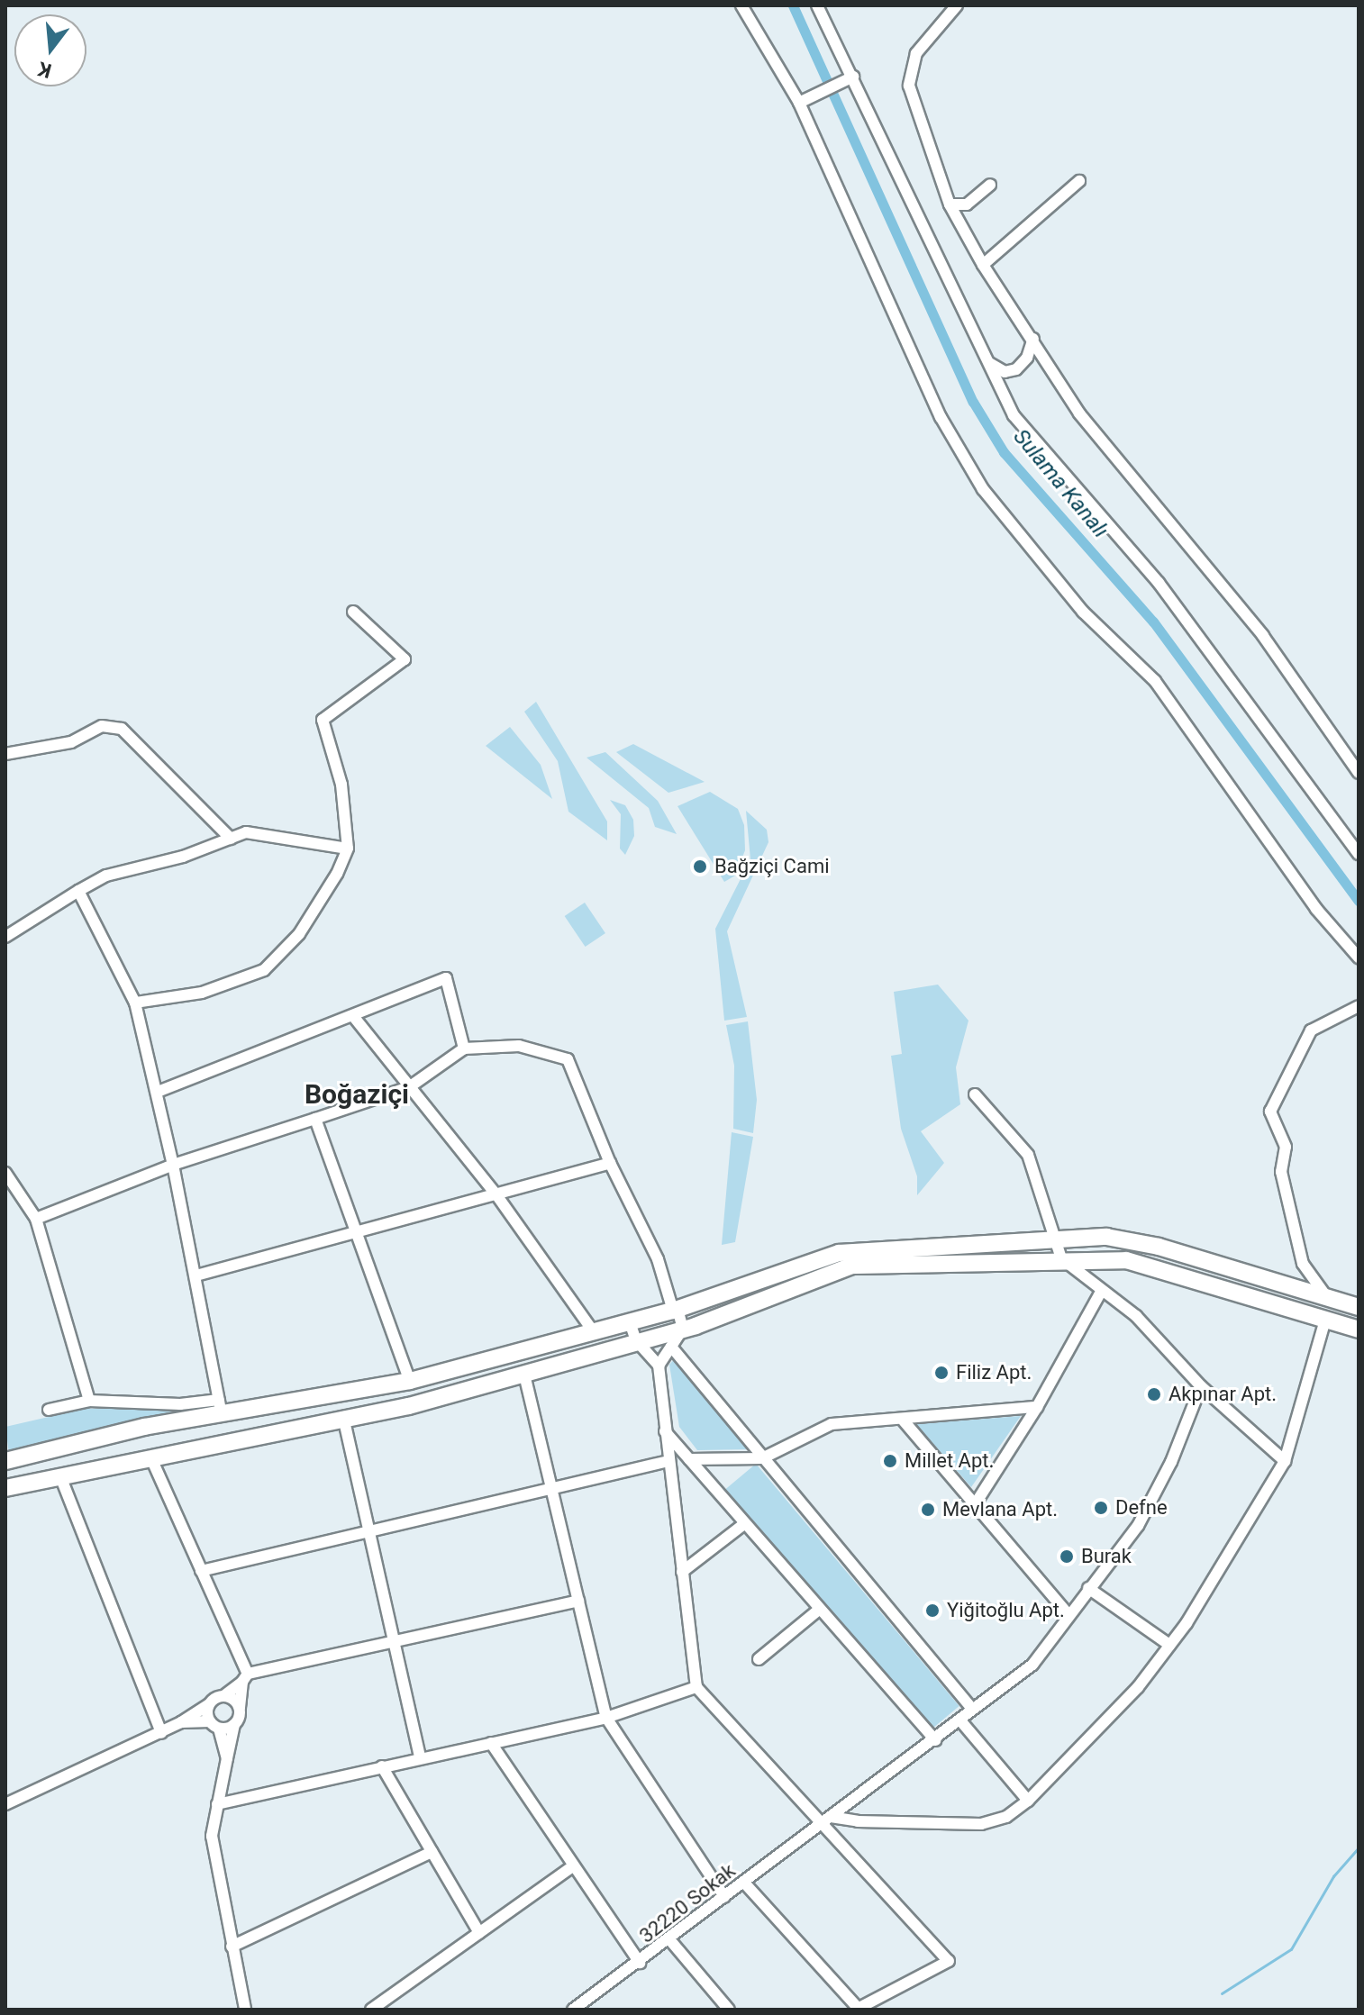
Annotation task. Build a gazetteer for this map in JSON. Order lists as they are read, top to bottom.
{
  "streets": {
    "street": ["32220 Sokak"]
  },
  "districts": ["Boğaziçi"],
  "water": ["Sulama Kanalı"],
  "places": [
    "Bağziçi Cami",
    "Filiz Apt.",
    "Akpınar Apt.",
    "Millet Apt.",
    "Defne",
    "Mevlana Apt.",
    "Burak",
    "Yiğitoğlu Apt."
  ],
  "north": "bottom"
}
